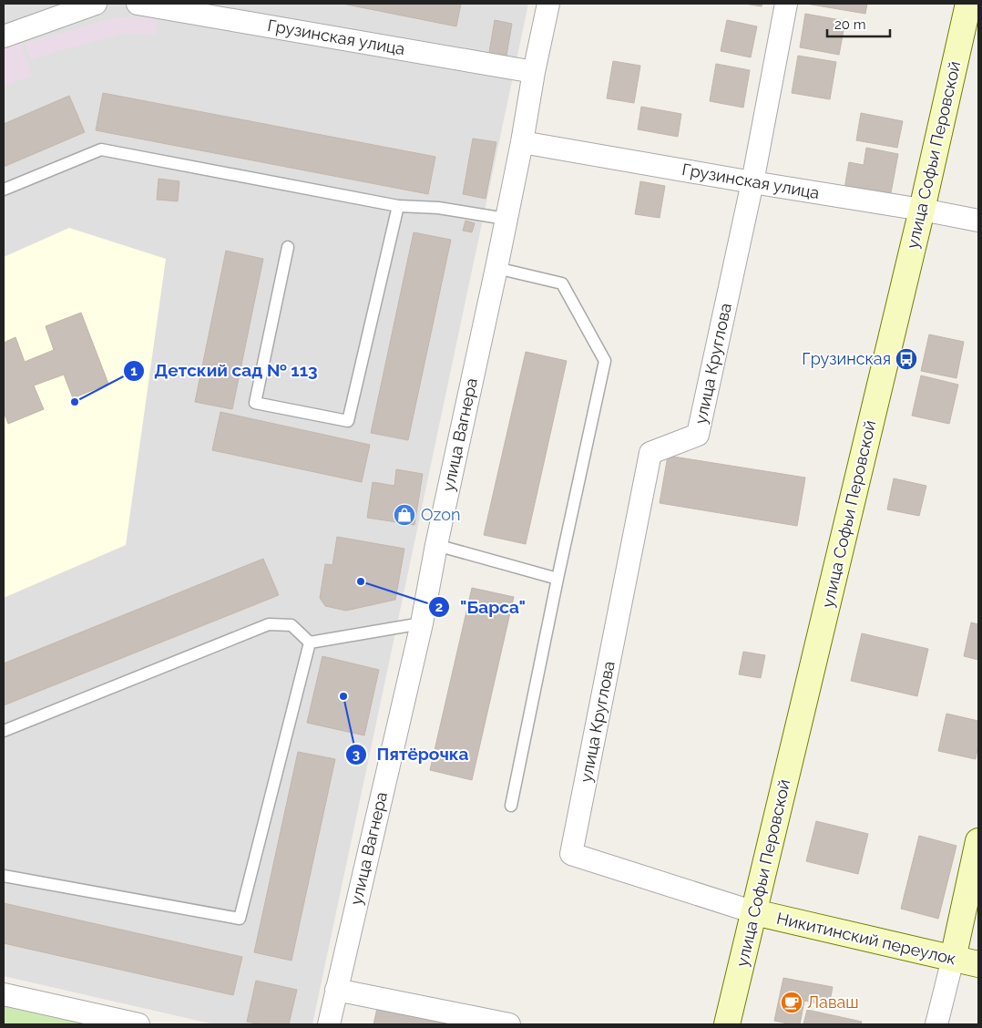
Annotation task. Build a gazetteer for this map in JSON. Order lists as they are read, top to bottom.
{
  "streets": {
    "main road": ["улица Софьи Перовской", "Никитинский переулок"],
    "street": ["Грузинская улица", "улица Круглова", "улица Вагнера"]
  },
  "crossings": [
    ["Грузинская улица", "улица Софьи Перовской"],
    ["Грузинская улица", "улица Круглова"],
    ["Грузинская улица", "улица Вагнера"],
    ["улица Софьи Перовской", "улица Круглова"],
    ["улица Софьи Перовской", "Никитинский переулок"],
    ["улица Круглова", "Никитинский переулок"]
  ],
  "places": {
    "bus stop": ["Грузинская"],
    "other": ["Детский сад № 113", "\"Барса\"", "Пятёрочка"],
    "shop": ["Ozon"],
    "cafe": ["Лаваш"]
  },
  "scale_bar": "20 m"
}
